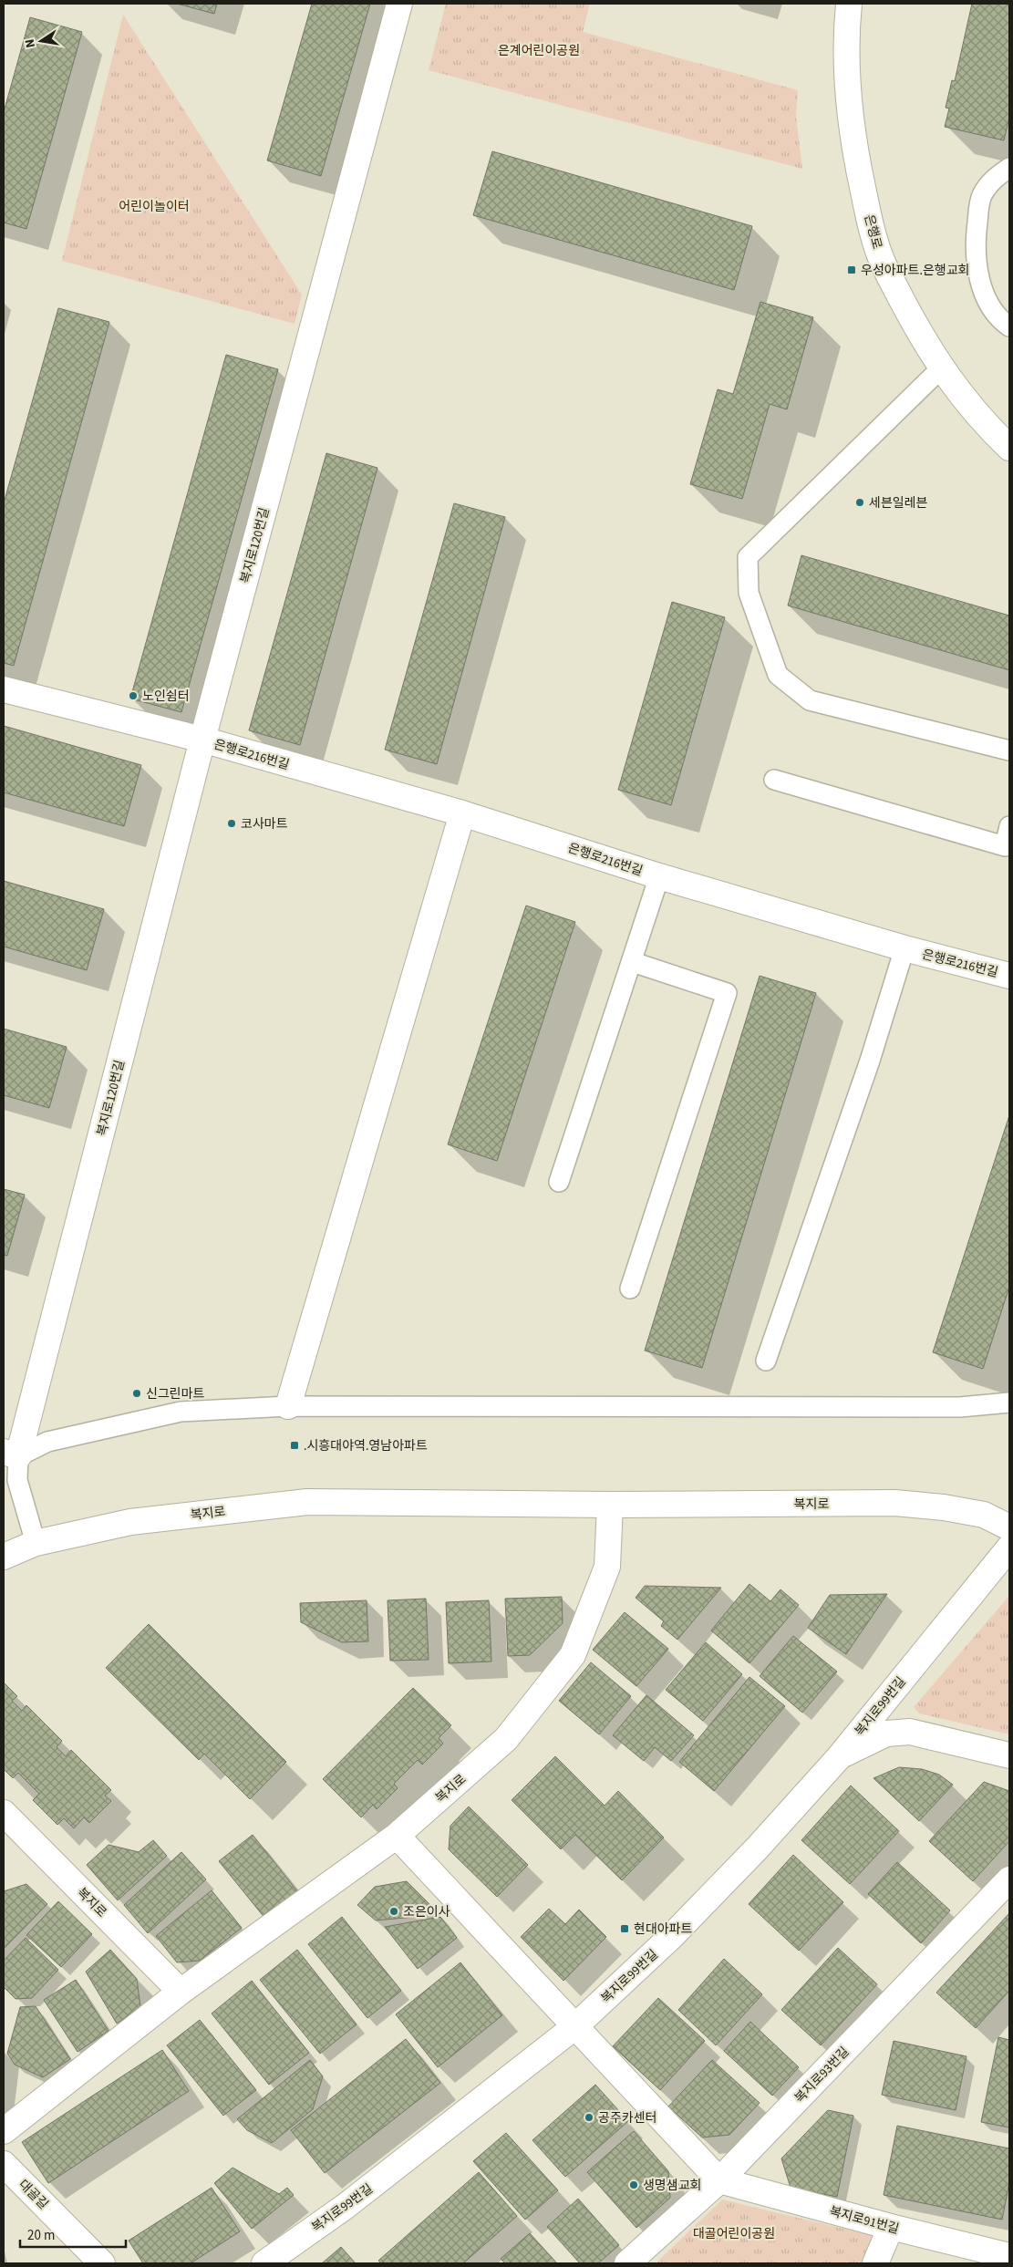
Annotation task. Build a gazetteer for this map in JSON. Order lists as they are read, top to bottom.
{
  "streets": {
    "street": [
      "은행로",
      "복지로120번길",
      "은행로216번길",
      "복지로",
      "복지로99번길",
      "복지로93번길",
      "대골길",
      "복지로91번길"
    ]
  },
  "crossings": [
    ["복지로120번길", "은행로216번길"],
    ["복지로93번길", "복지로91번길"]
  ],
  "parks": ["은계어린이공원", "어린이놀이터", "대골어린이공원"],
  "places": {
    "transit": ["우성아파트.은행교회", ".시흥대야역.영남아파트", "현대아파트"],
    "other": [
      "세븐일레븐",
      "노인쉼터",
      "코사마트",
      "신그린마트",
      "조은이사",
      "공주카센터",
      "생명샘교회"
    ]
  },
  "scale_bar": "20 m",
  "north": "left"
}
